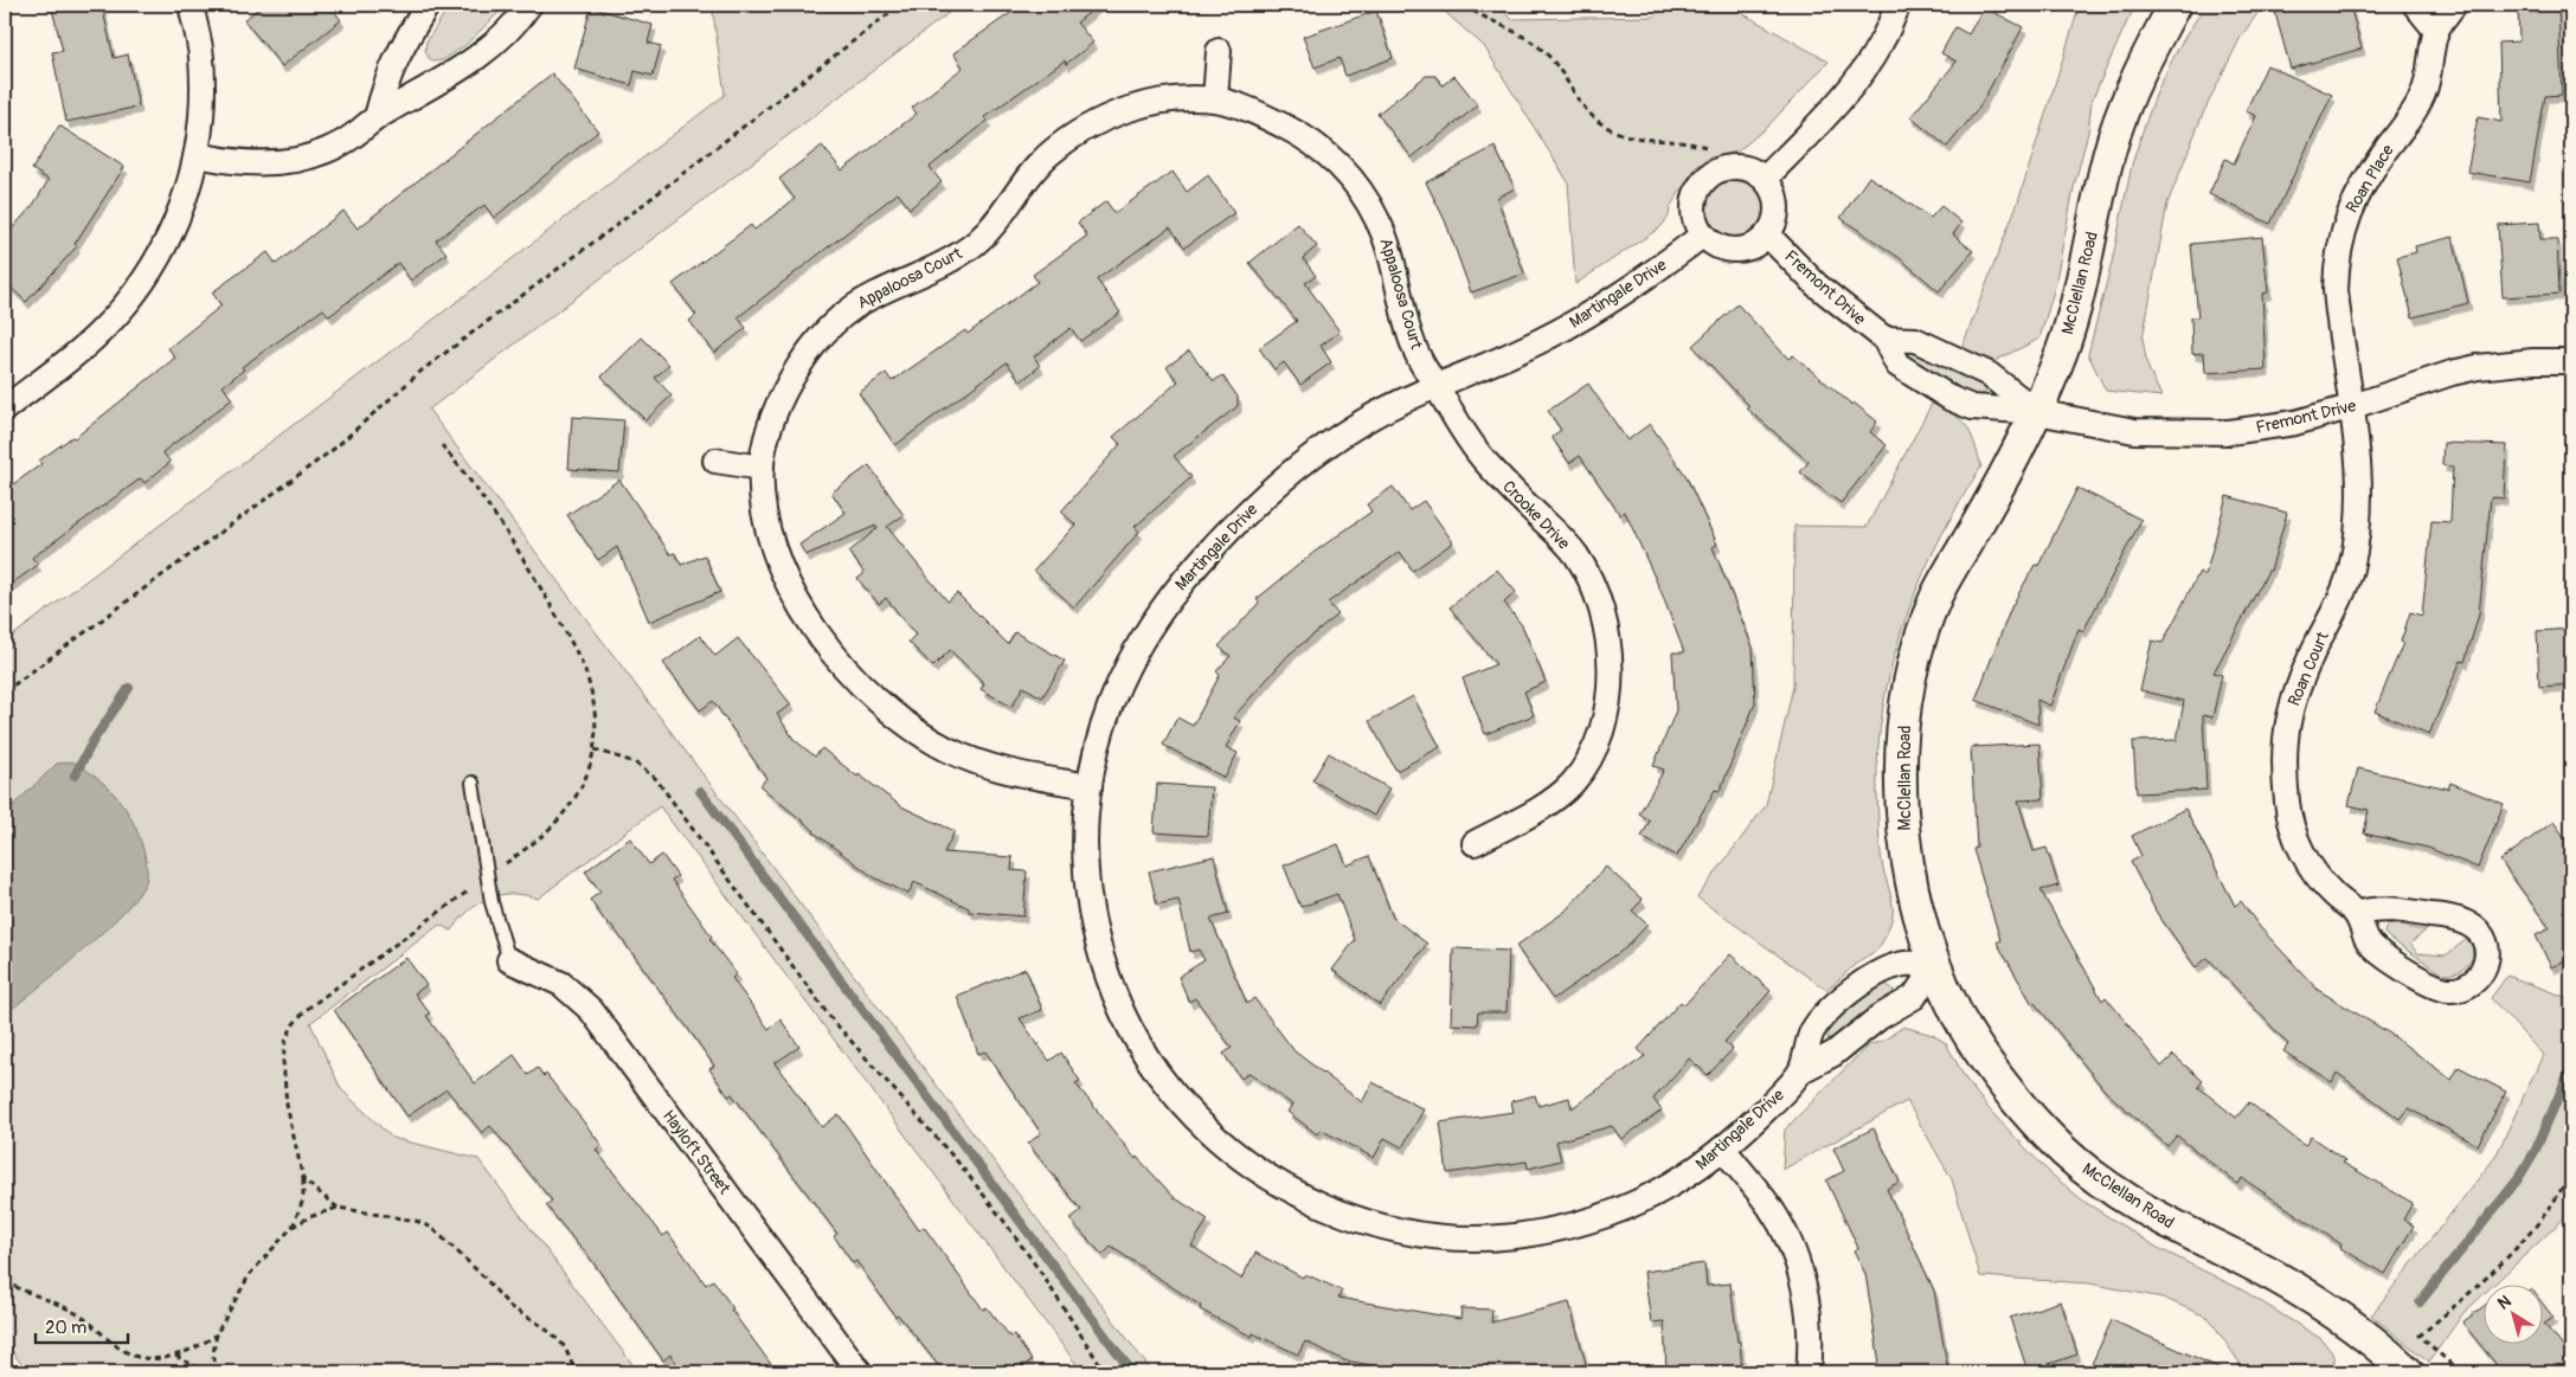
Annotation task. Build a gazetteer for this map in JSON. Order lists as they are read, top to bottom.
{
  "streets": {
    "street": [
      "Roan Place",
      "Appaloosa Court",
      "McClellan Road",
      "Fremont Drive",
      "Martingale Drive",
      "Crooke Drive",
      "Roan Court",
      "Hayloft Street"
    ]
  },
  "crossings": [
    ["Roan Place", "Fremont Drive"],
    ["Roan Place", "Roan Court"],
    ["Appaloosa Court", "Martingale Drive"],
    ["Appaloosa Court", "Crooke Drive"],
    ["McClellan Road", "Fremont Drive"],
    ["McClellan Road", "Martingale Drive"],
    ["Fremont Drive", "Martingale Drive"],
    ["Fremont Drive", "Roan Court"],
    ["Martingale Drive", "Crooke Drive"]
  ],
  "scale_bar": "20 m",
  "north": "top left"
}
